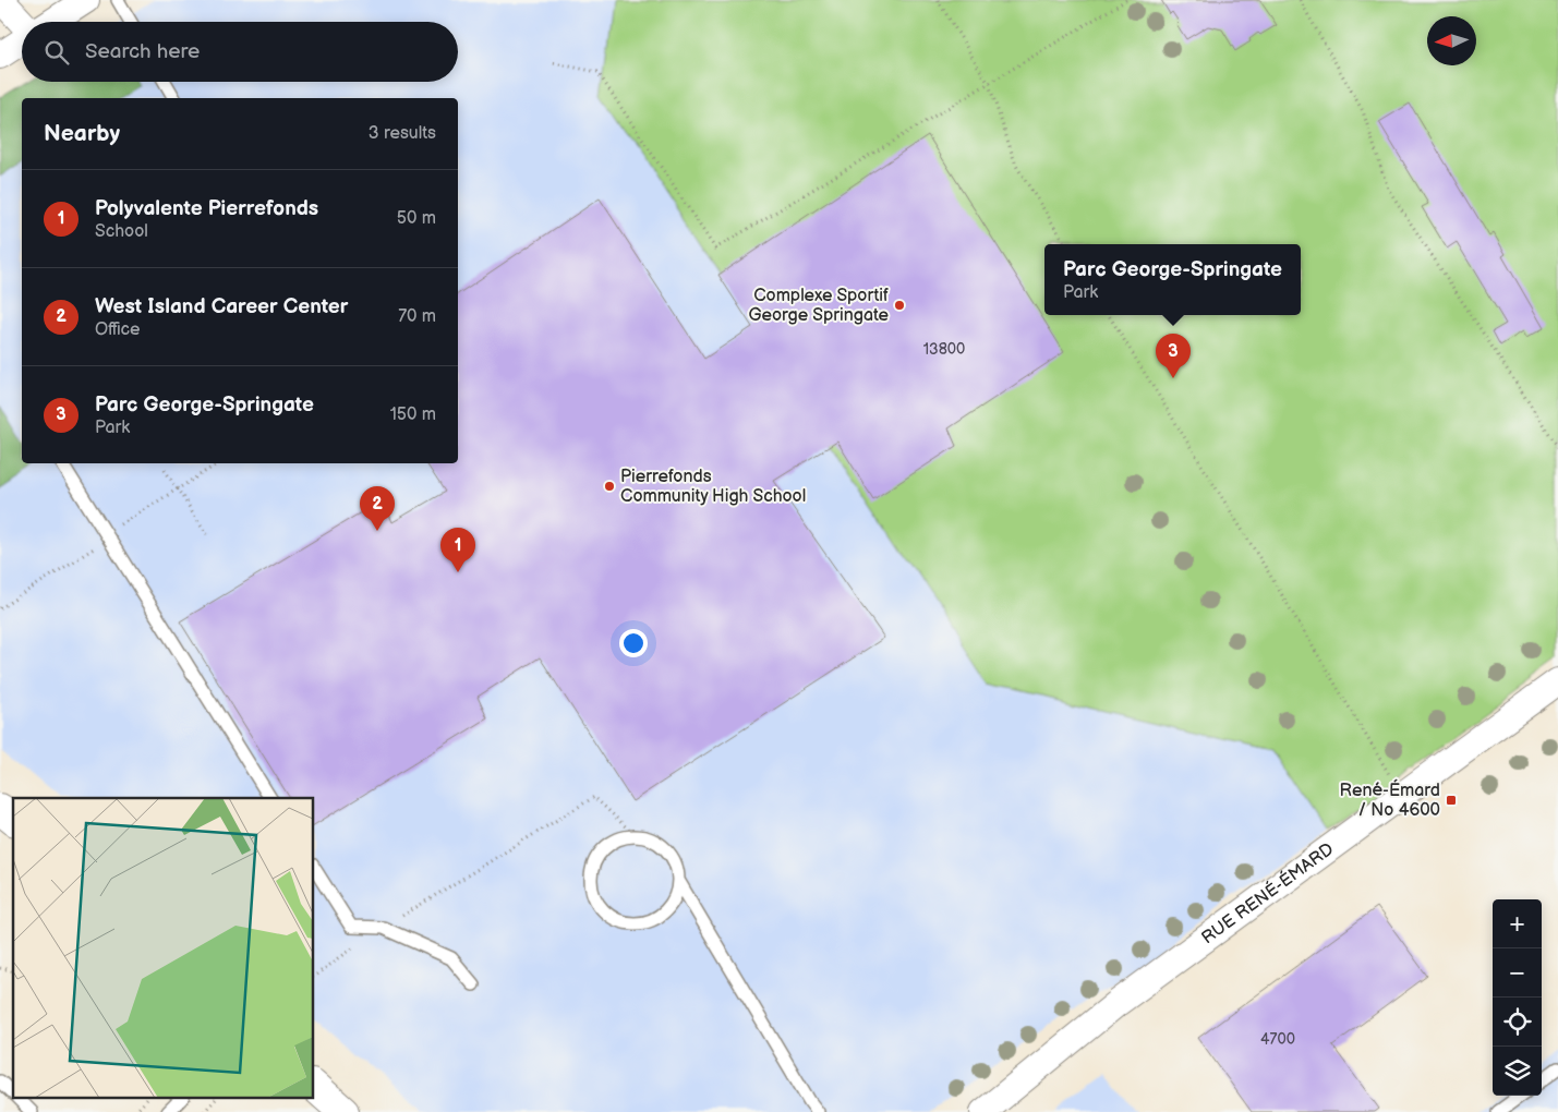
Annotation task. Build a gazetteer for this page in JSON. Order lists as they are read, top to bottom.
{
  "streets": {
    "street": ["RUE RENÉ-ÉMARD"]
  },
  "places": {
    "other": ["Complexe Sportif George Springate", "Pierrefonds Community High School"],
    "transit": ["René-Émard / No 4600"]
  },
  "house_numbers": ["13800", "4700"],
  "north": "left",
  "page": {
    "search": "Search here",
    "heading": ["Nearby", "3 results"],
    "list": [
      {
        "mark": "1",
        "name": "Polyvalente Pierrefonds",
        "note": "School",
        "value": "50 m"
      },
      {
        "mark": "2",
        "name": "West Island Career Center",
        "note": "Office",
        "value": "70 m"
      },
      {
        "mark": "3",
        "name": "Parc George-Springate",
        "note": "Park",
        "value": "150 m"
      }
    ],
    "popup": ["Parc George-Springate", "Park"],
    "pins": ["3", "2", "1"],
    "map_buttons": ["+", "−"]
  }
}
